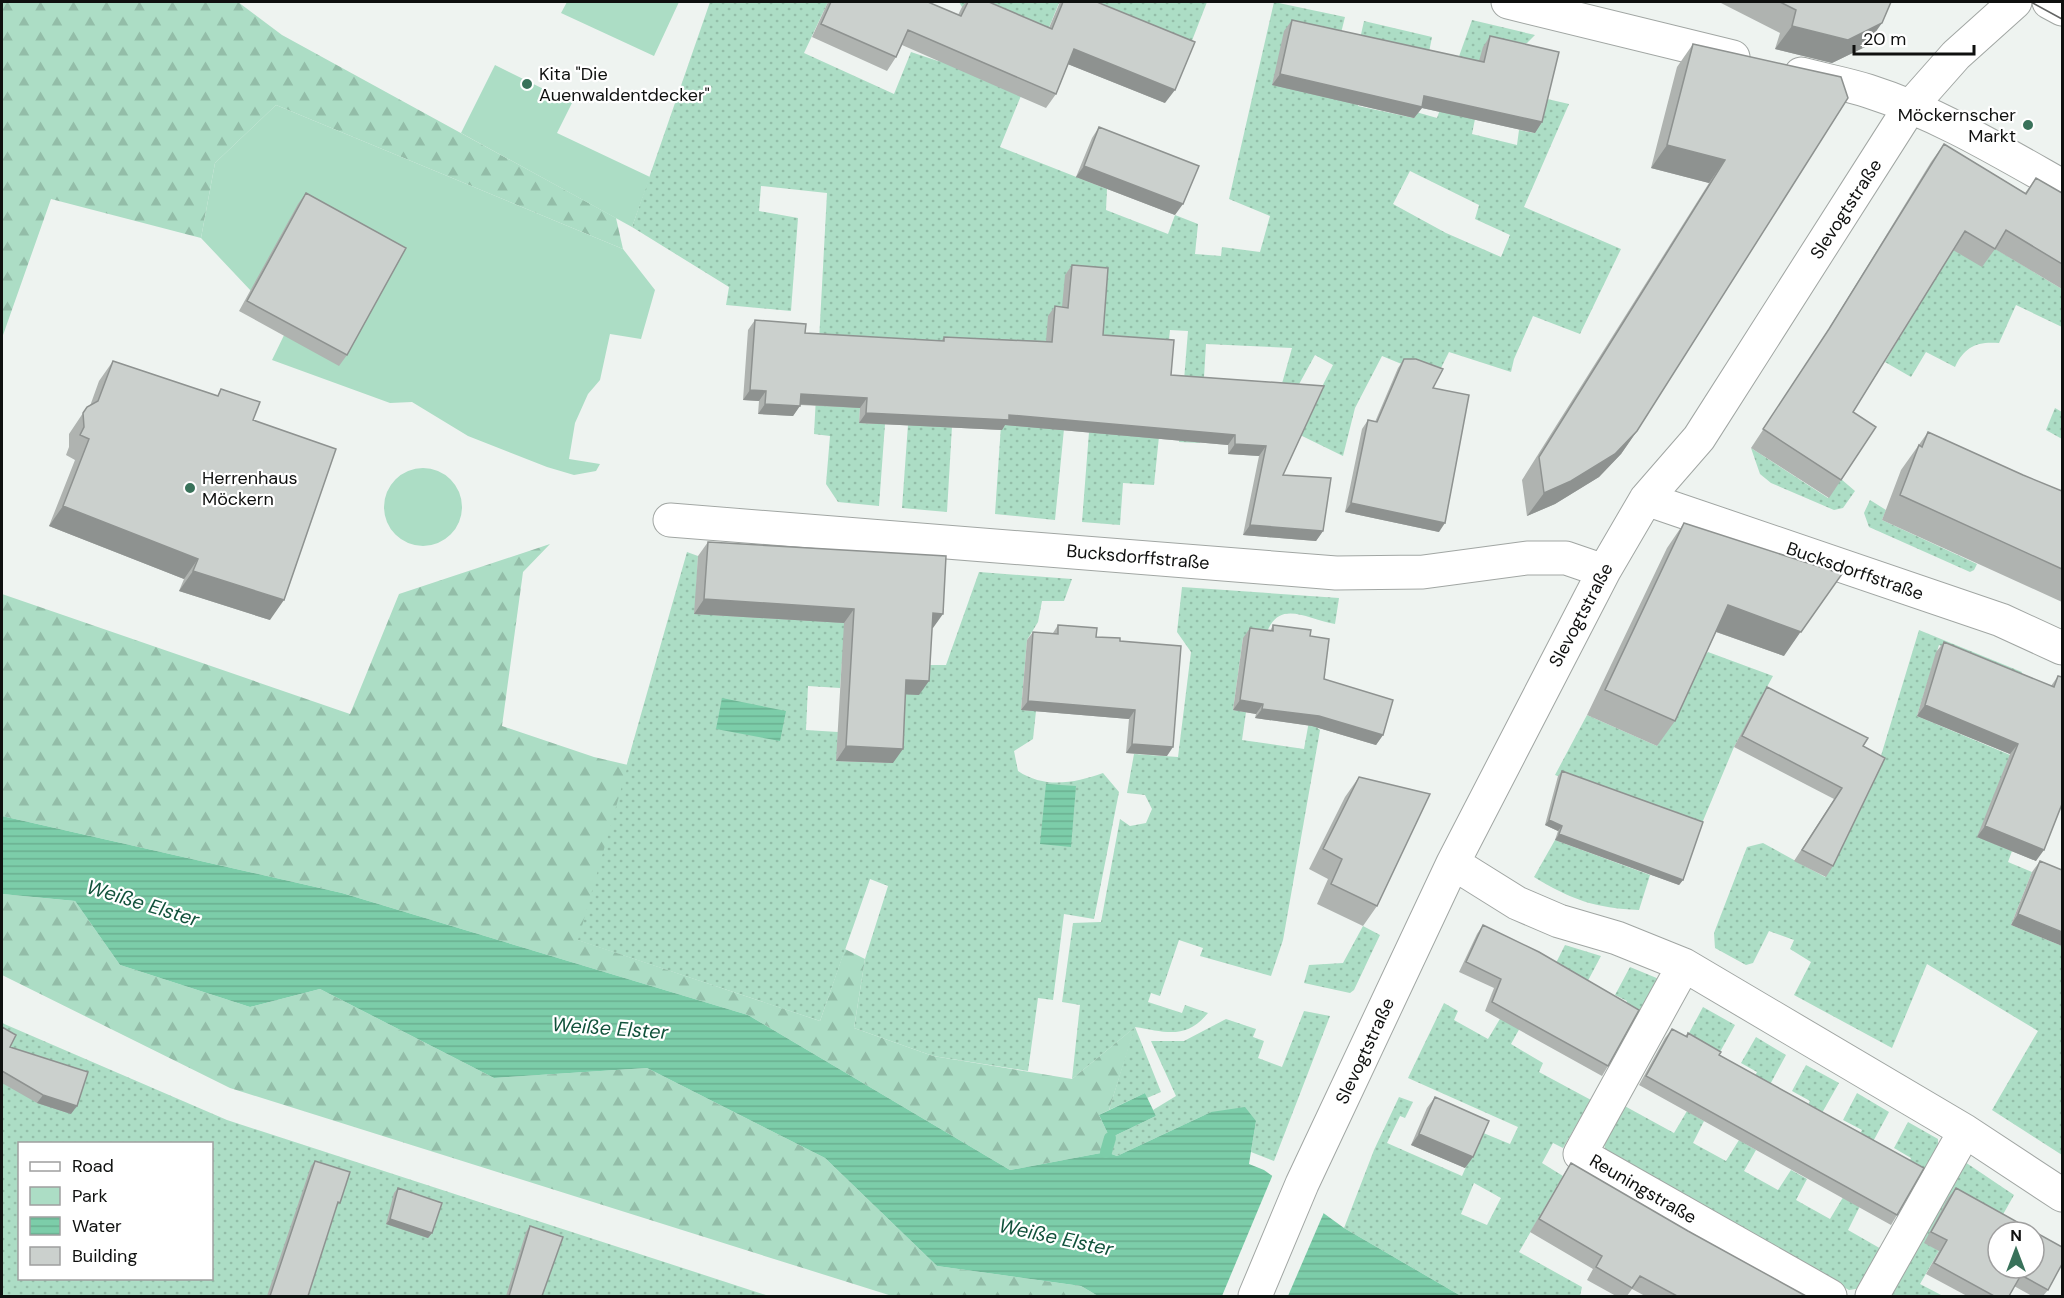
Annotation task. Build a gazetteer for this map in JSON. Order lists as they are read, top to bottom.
{
  "streets": {
    "street": ["Slevogtstraße", "Bucksdorffstraße", "Reuningstraße"]
  },
  "crossings": [
    ["Slevogtstraße", "Bucksdorffstraße"]
  ],
  "water": ["Weiße Elster"],
  "places": ["Kita \"Die Auenwaldentdecker\"", "Möckernscher Markt", "Herrenhaus Möckern"],
  "legend": [
    "Road",
    "Park",
    "Water",
    "Building"
  ],
  "scale_bar": "20 m",
  "north": "top"
}
